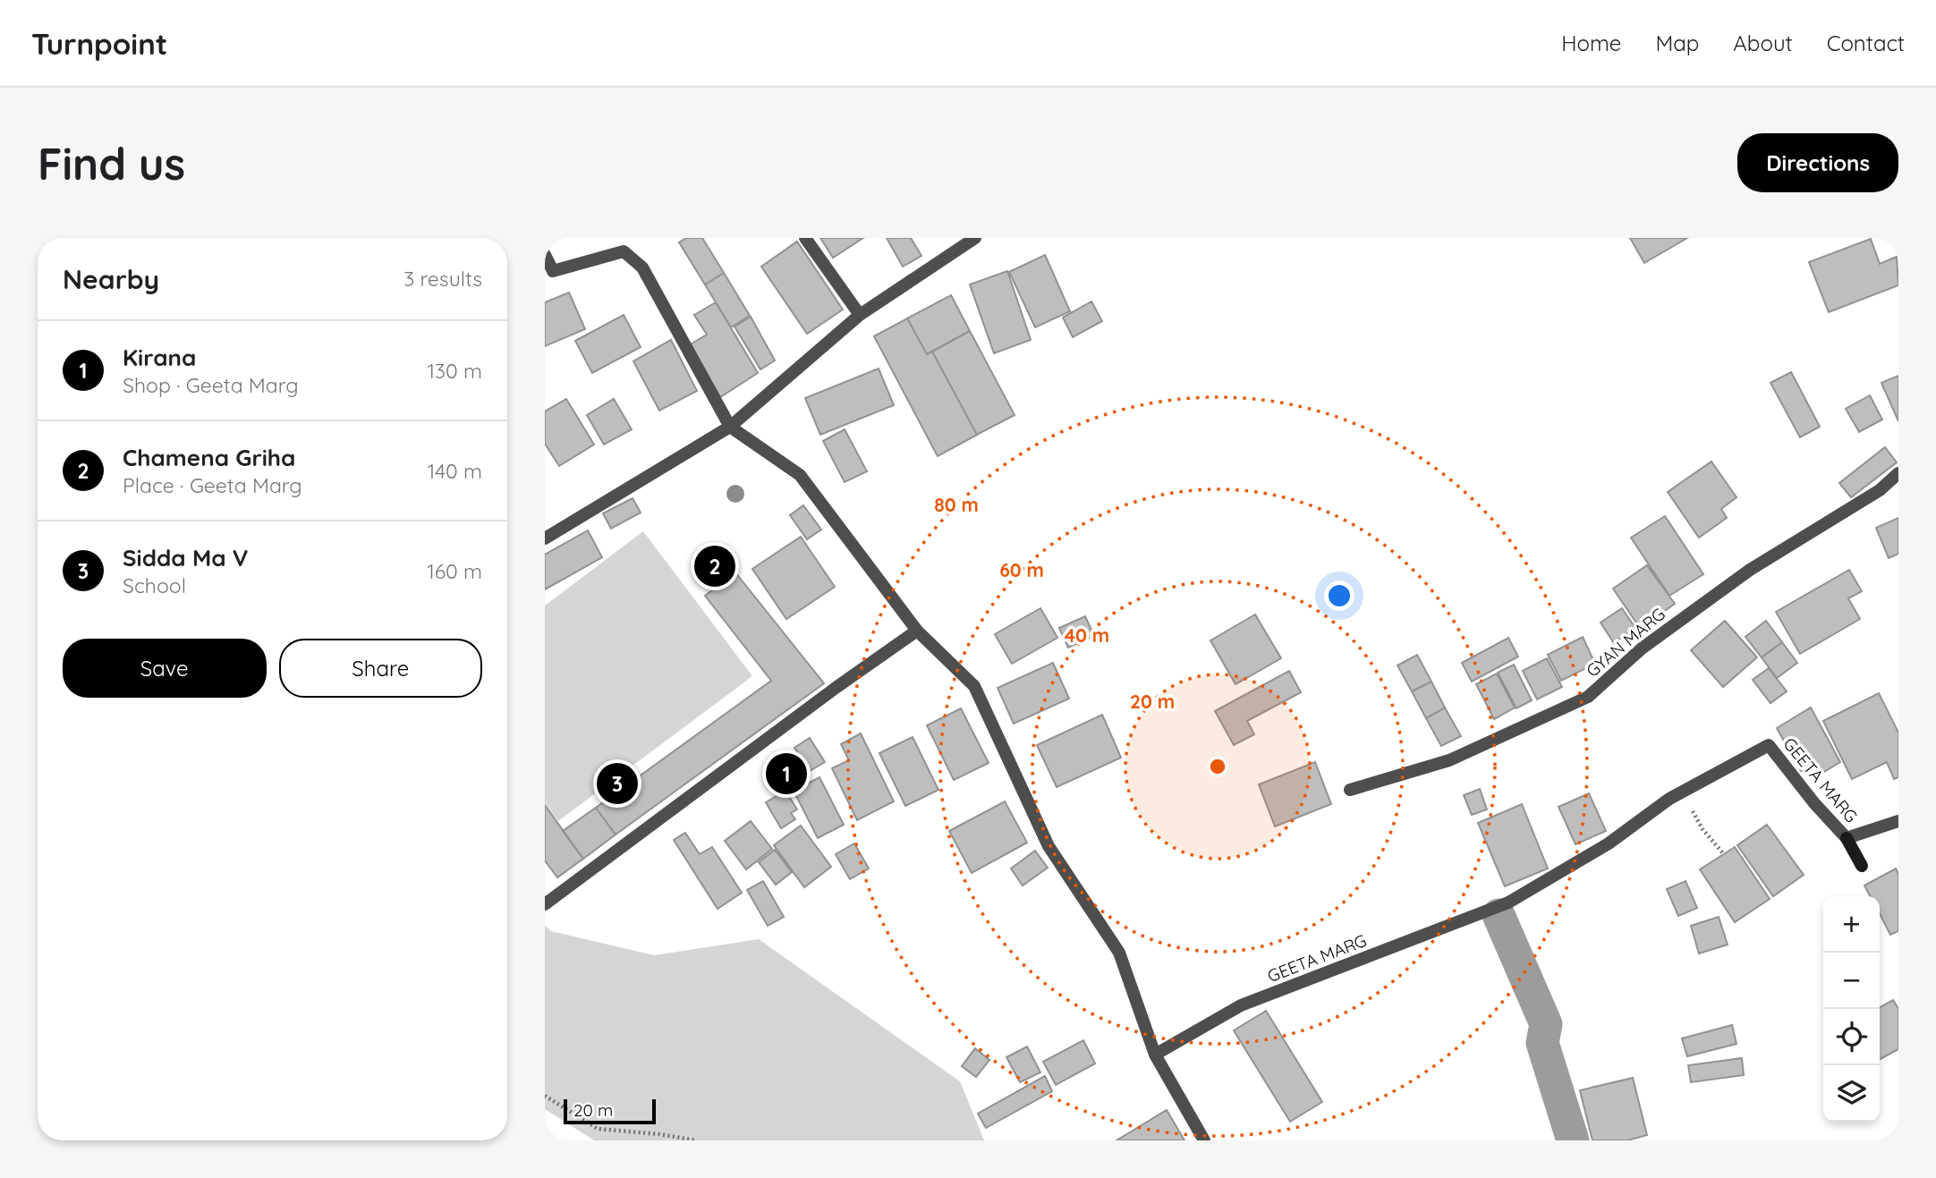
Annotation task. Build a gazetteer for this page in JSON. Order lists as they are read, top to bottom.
{
  "streets": {
    "street": ["GYAN MARG", "GEETA MARG"]
  },
  "scale_bar": "20 m",
  "page": {
    "header": "Turnpoint",
    "nav": [
      "Home",
      "Map",
      "About",
      "Contact"
    ],
    "buttons": [
      "Directions",
      ["Save", "Share"]
    ],
    "title": "Find us",
    "heading": ["Nearby", "3 results"],
    "list": [
      {
        "mark": "1",
        "name": "Kirana",
        "note": "Shop · Geeta Marg",
        "value": "130 m"
      },
      {
        "mark": "2",
        "name": "Chamena Griha",
        "note": "Place · Geeta Marg",
        "value": "140 m"
      },
      {
        "mark": "3",
        "name": "Sidda Ma V",
        "note": "School",
        "value": "160 m"
      }
    ],
    "pins": ["2", "1", "3"],
    "map_buttons": ["+", "−"],
    "scale": "20 m"
  },
  "rings": [
    "80 m",
    "60 m",
    "40 m",
    "20 m"
  ]
}
